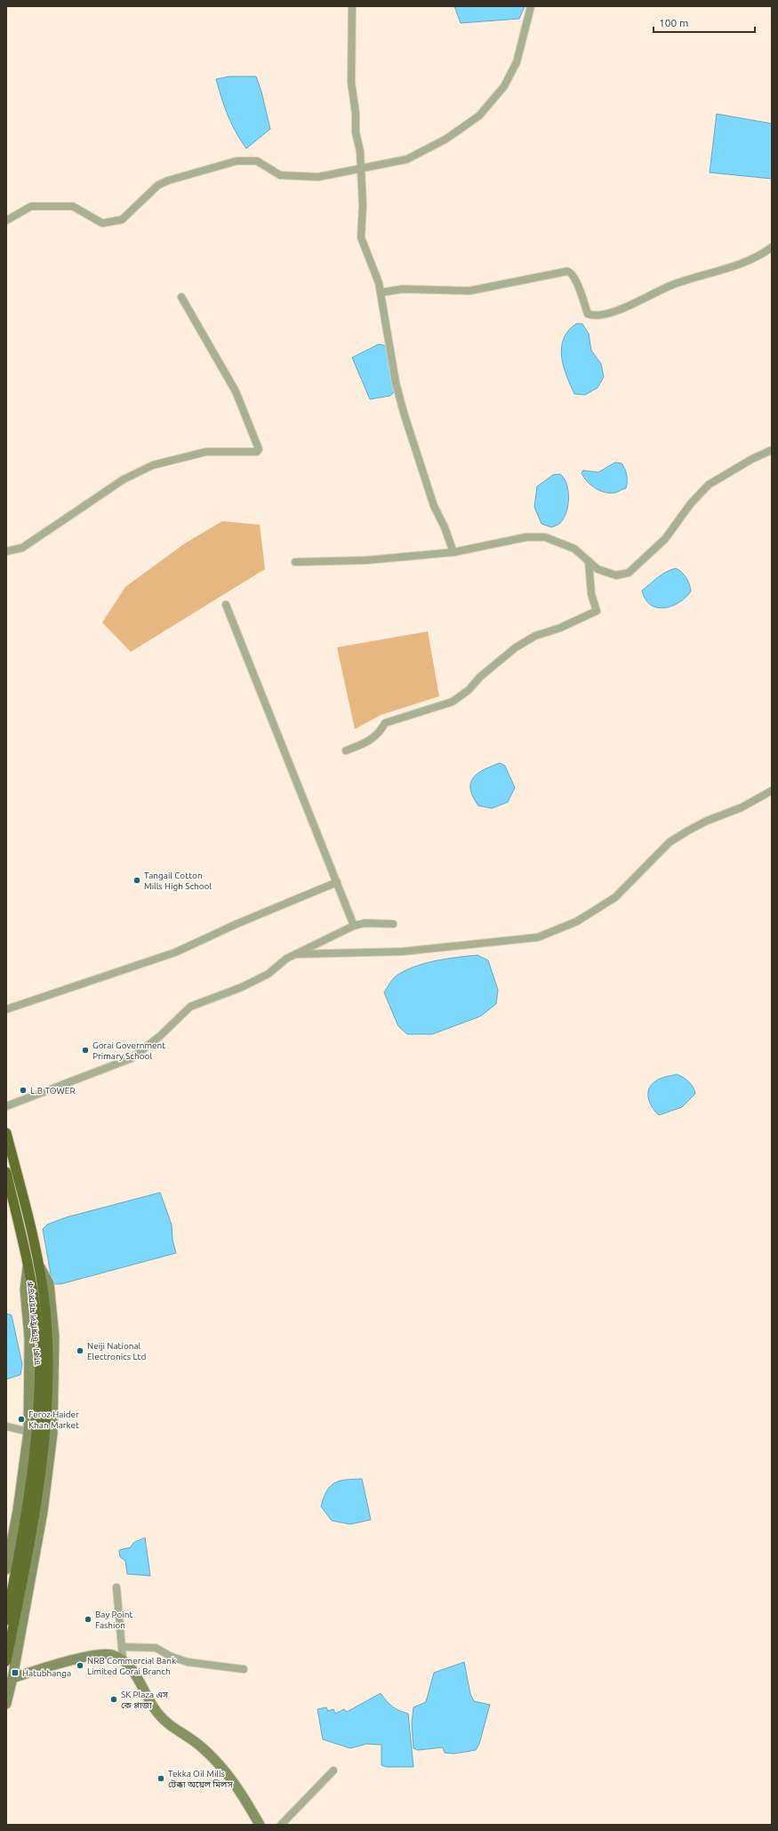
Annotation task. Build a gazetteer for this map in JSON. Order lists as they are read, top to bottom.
{
  "streets": {
    "highway": ["ঢাকা - টাঙ্গাইল মহাসড়ক"]
  },
  "places": {
    "other": [
      "Tangail Cotton Mills High School",
      "Gorai Government Primary School",
      "L.B TOWER",
      "Neiji National Electronics Ltd",
      "Feroz Haider Khan Market",
      "Bay Point Fashion",
      "NRB Commercial Bank Limited Gorai Branch",
      "SK Plaza এস কে প্লাজা",
      "Tekka Oil Mills টেক্কা অয়েল মিলস"
    ],
    "transit": ["Hatubhanga"]
  },
  "scale_bar": "100 m"
}
